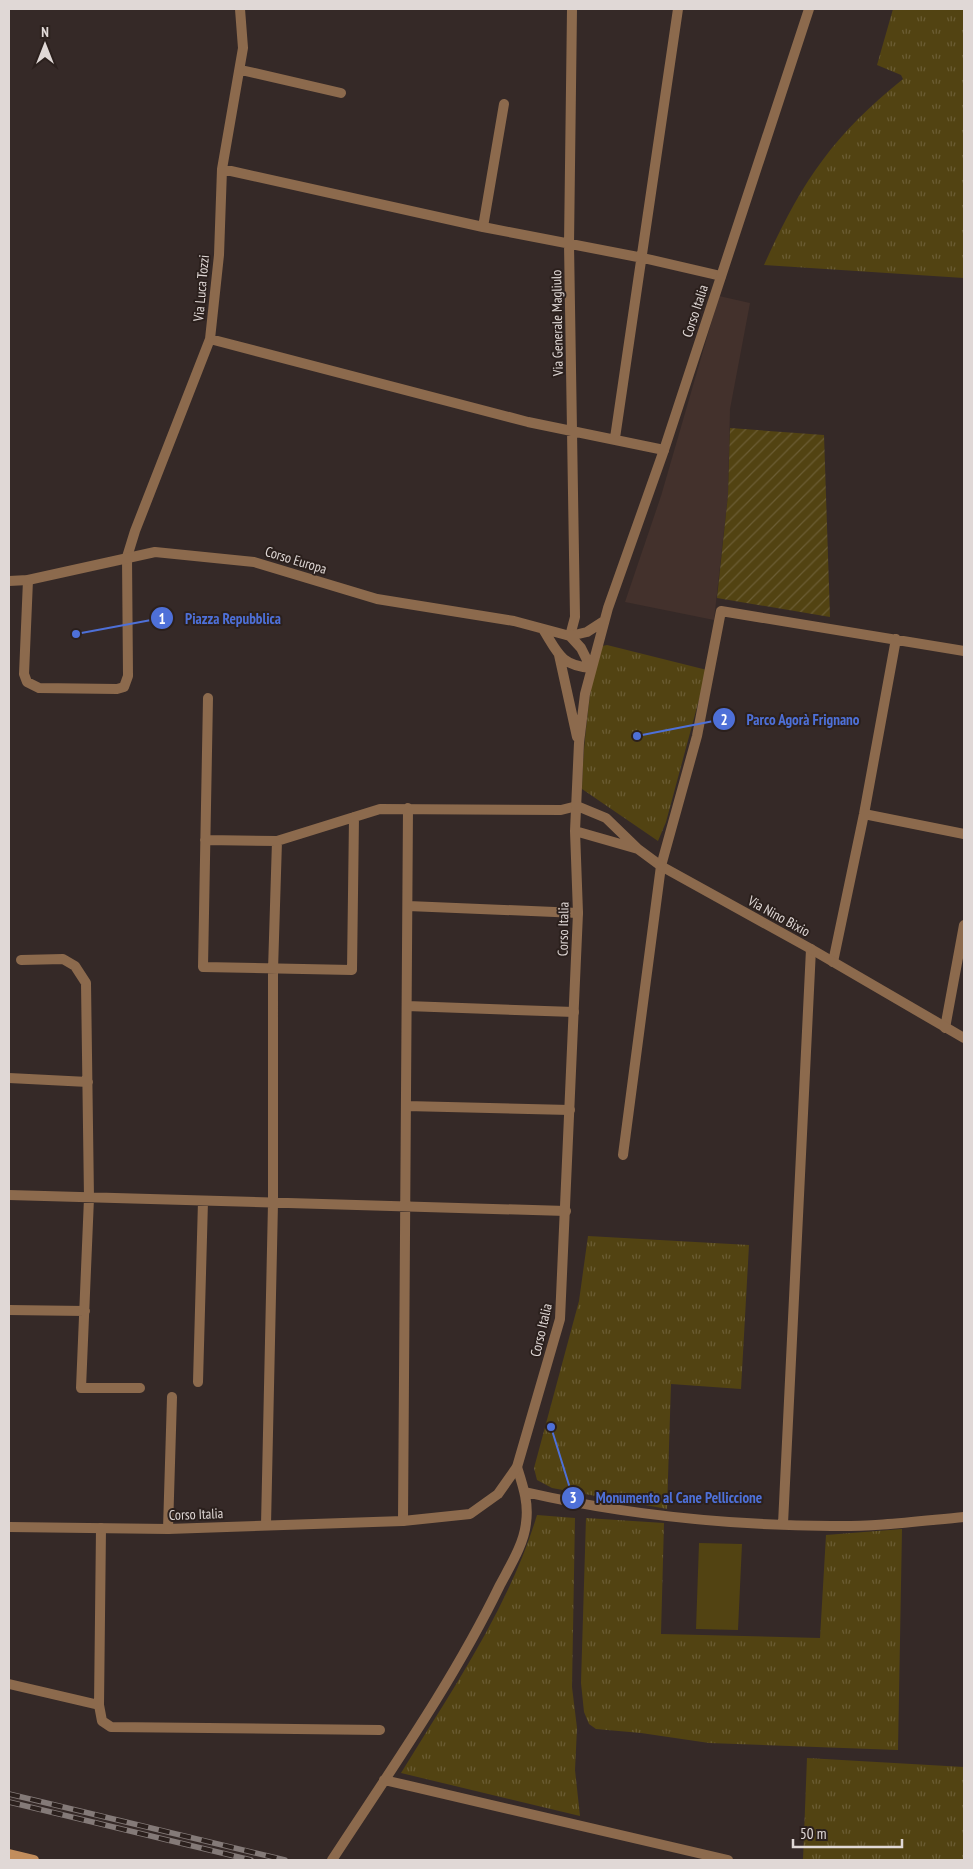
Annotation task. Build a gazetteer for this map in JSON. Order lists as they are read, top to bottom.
{
  "streets": {
    "street": [
      "Via Luca Tozzi",
      "Corso Italia",
      "Via Generale Magliulo",
      "Corso Europa",
      "Via Nino Bixio"
    ]
  },
  "crossings": [
    ["Via Luca Tozzi", "Corso Europa"],
    ["Corso Italia", "Via Nino Bixio"]
  ],
  "places": ["Piazza Repubblica", "Parco Agorà Frignano", "Monumento al Cane Pelliccione"],
  "scale_bar": "50 m",
  "north": "top"
}
